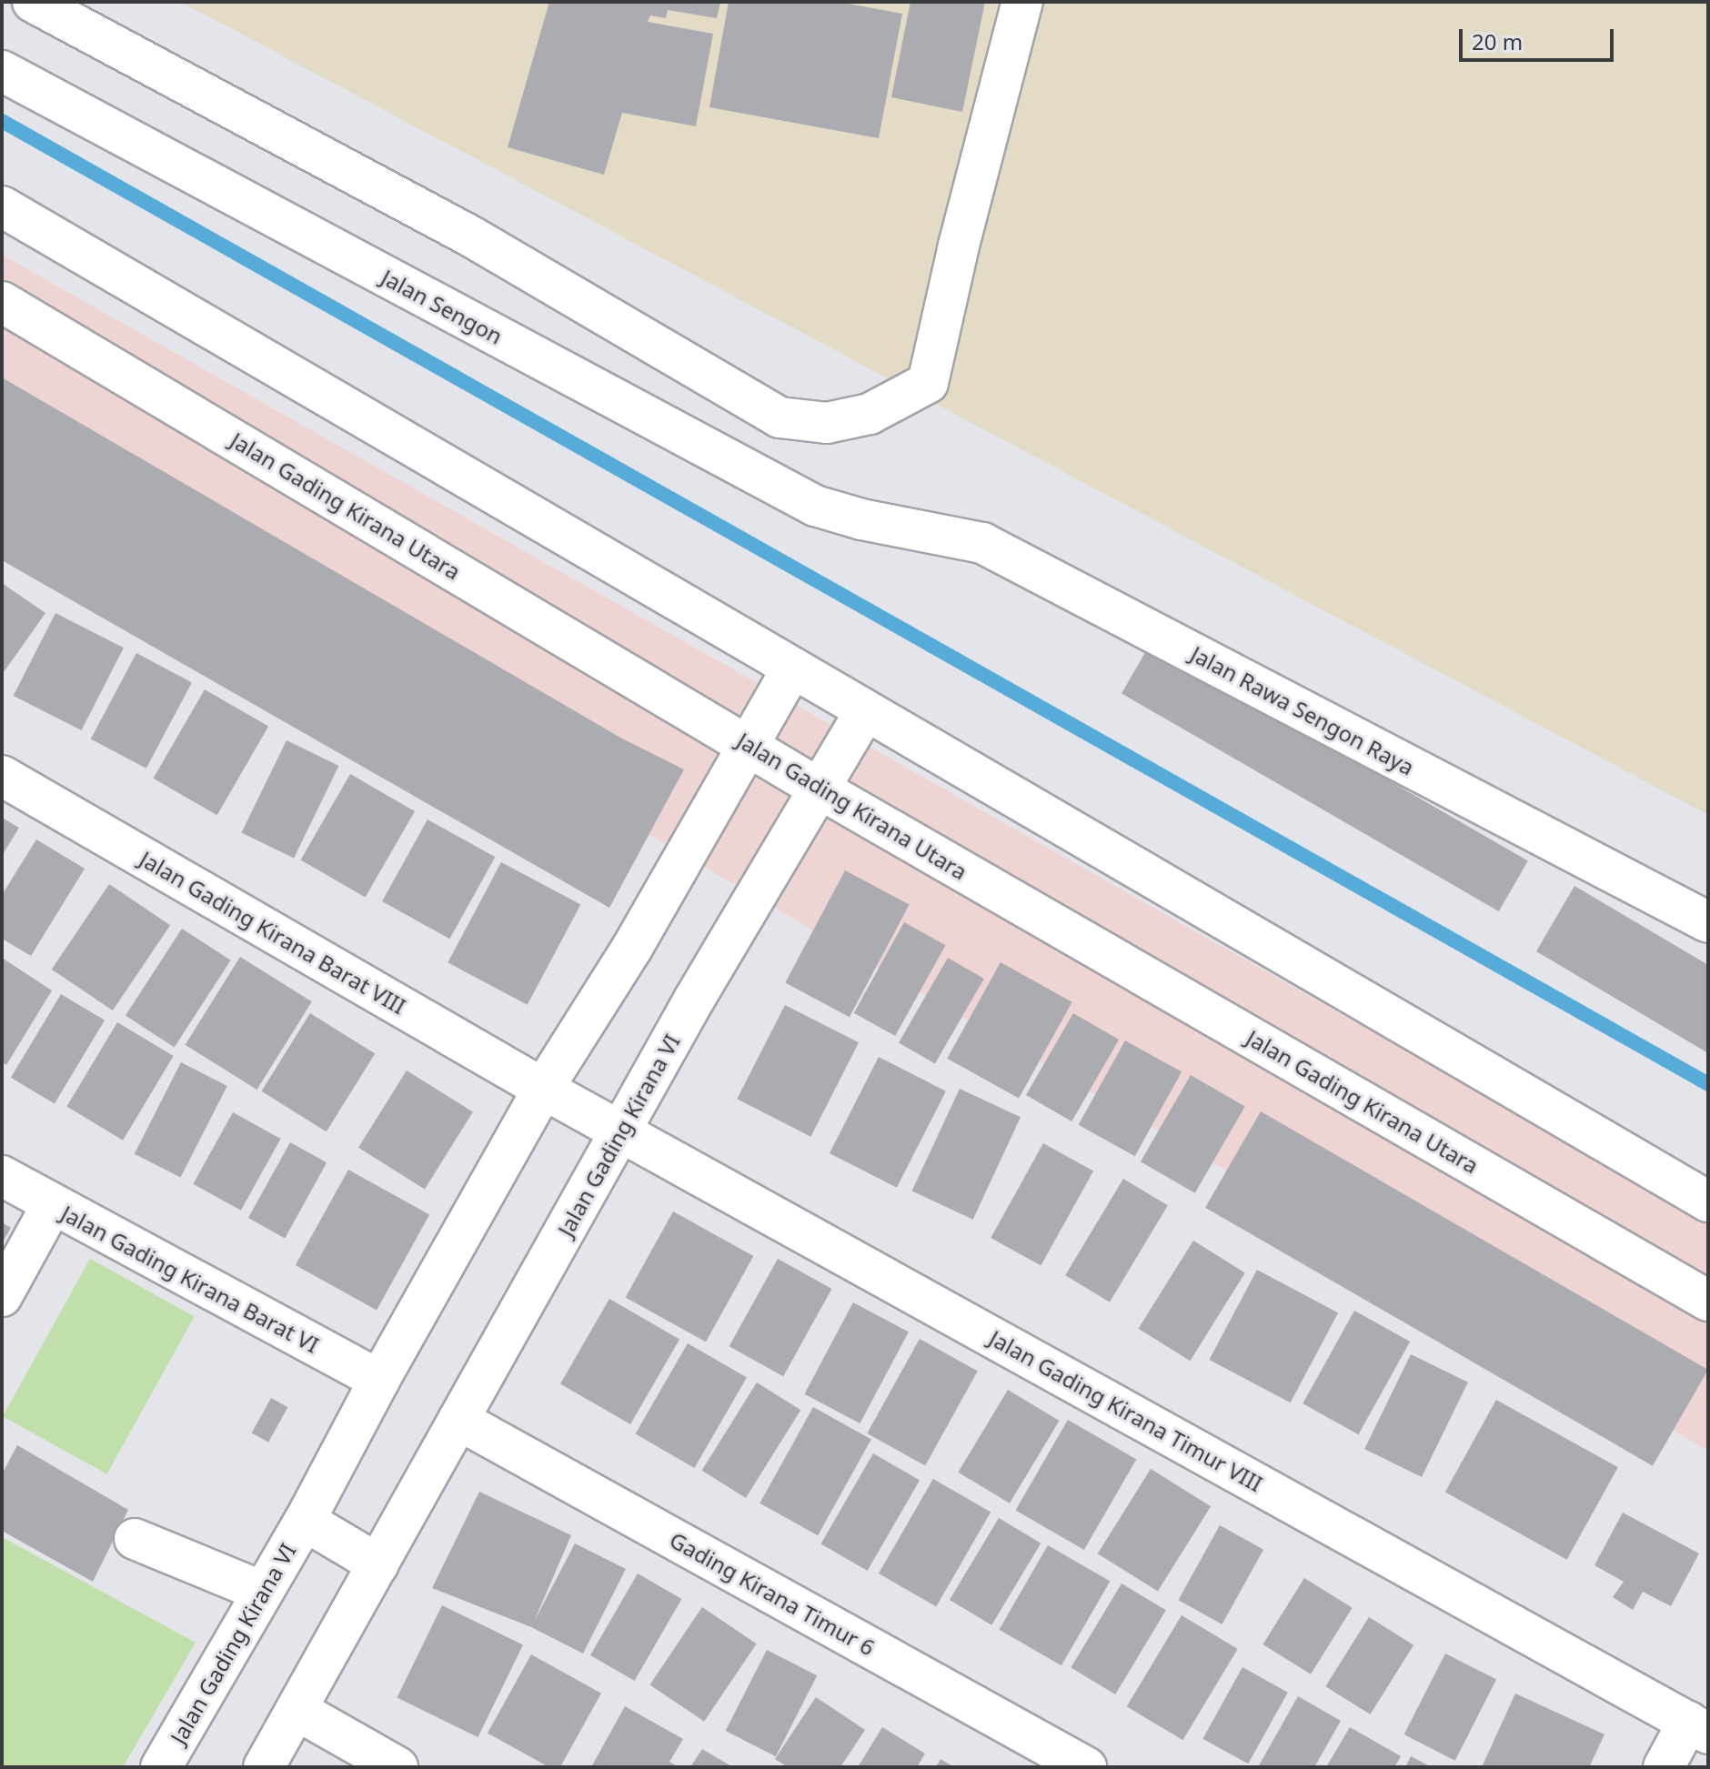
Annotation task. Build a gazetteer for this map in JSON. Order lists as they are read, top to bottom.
{
  "streets": {
    "street": [
      "Jalan Sengon",
      "Jalan Gading Kirana Utara",
      "Jalan Rawa Sengon Raya",
      "Jalan Gading Kirana Barat VIII",
      "Jalan Gading Kirana VI",
      "Jalan Gading Kirana Barat VI",
      "Jalan Gading Kirana Timur VIII",
      "Gading Kirana Timur 6"
    ]
  },
  "crossings": [
    ["Jalan Sengon", "Jalan Rawa Sengon Raya"],
    ["Jalan Gading Kirana Utara", "Jalan Gading Kirana VI"],
    ["Jalan Gading Kirana Barat VIII", "Jalan Gading Kirana VI"],
    ["Jalan Gading Kirana Barat VIII", "Jalan Gading Kirana Timur VIII"],
    ["Jalan Gading Kirana VI", "Jalan Gading Kirana Barat VI"],
    ["Jalan Gading Kirana VI", "Jalan Gading Kirana Timur VIII"],
    ["Jalan Gading Kirana VI", "Gading Kirana Timur 6"]
  ],
  "scale_bar": "20 m"
}
